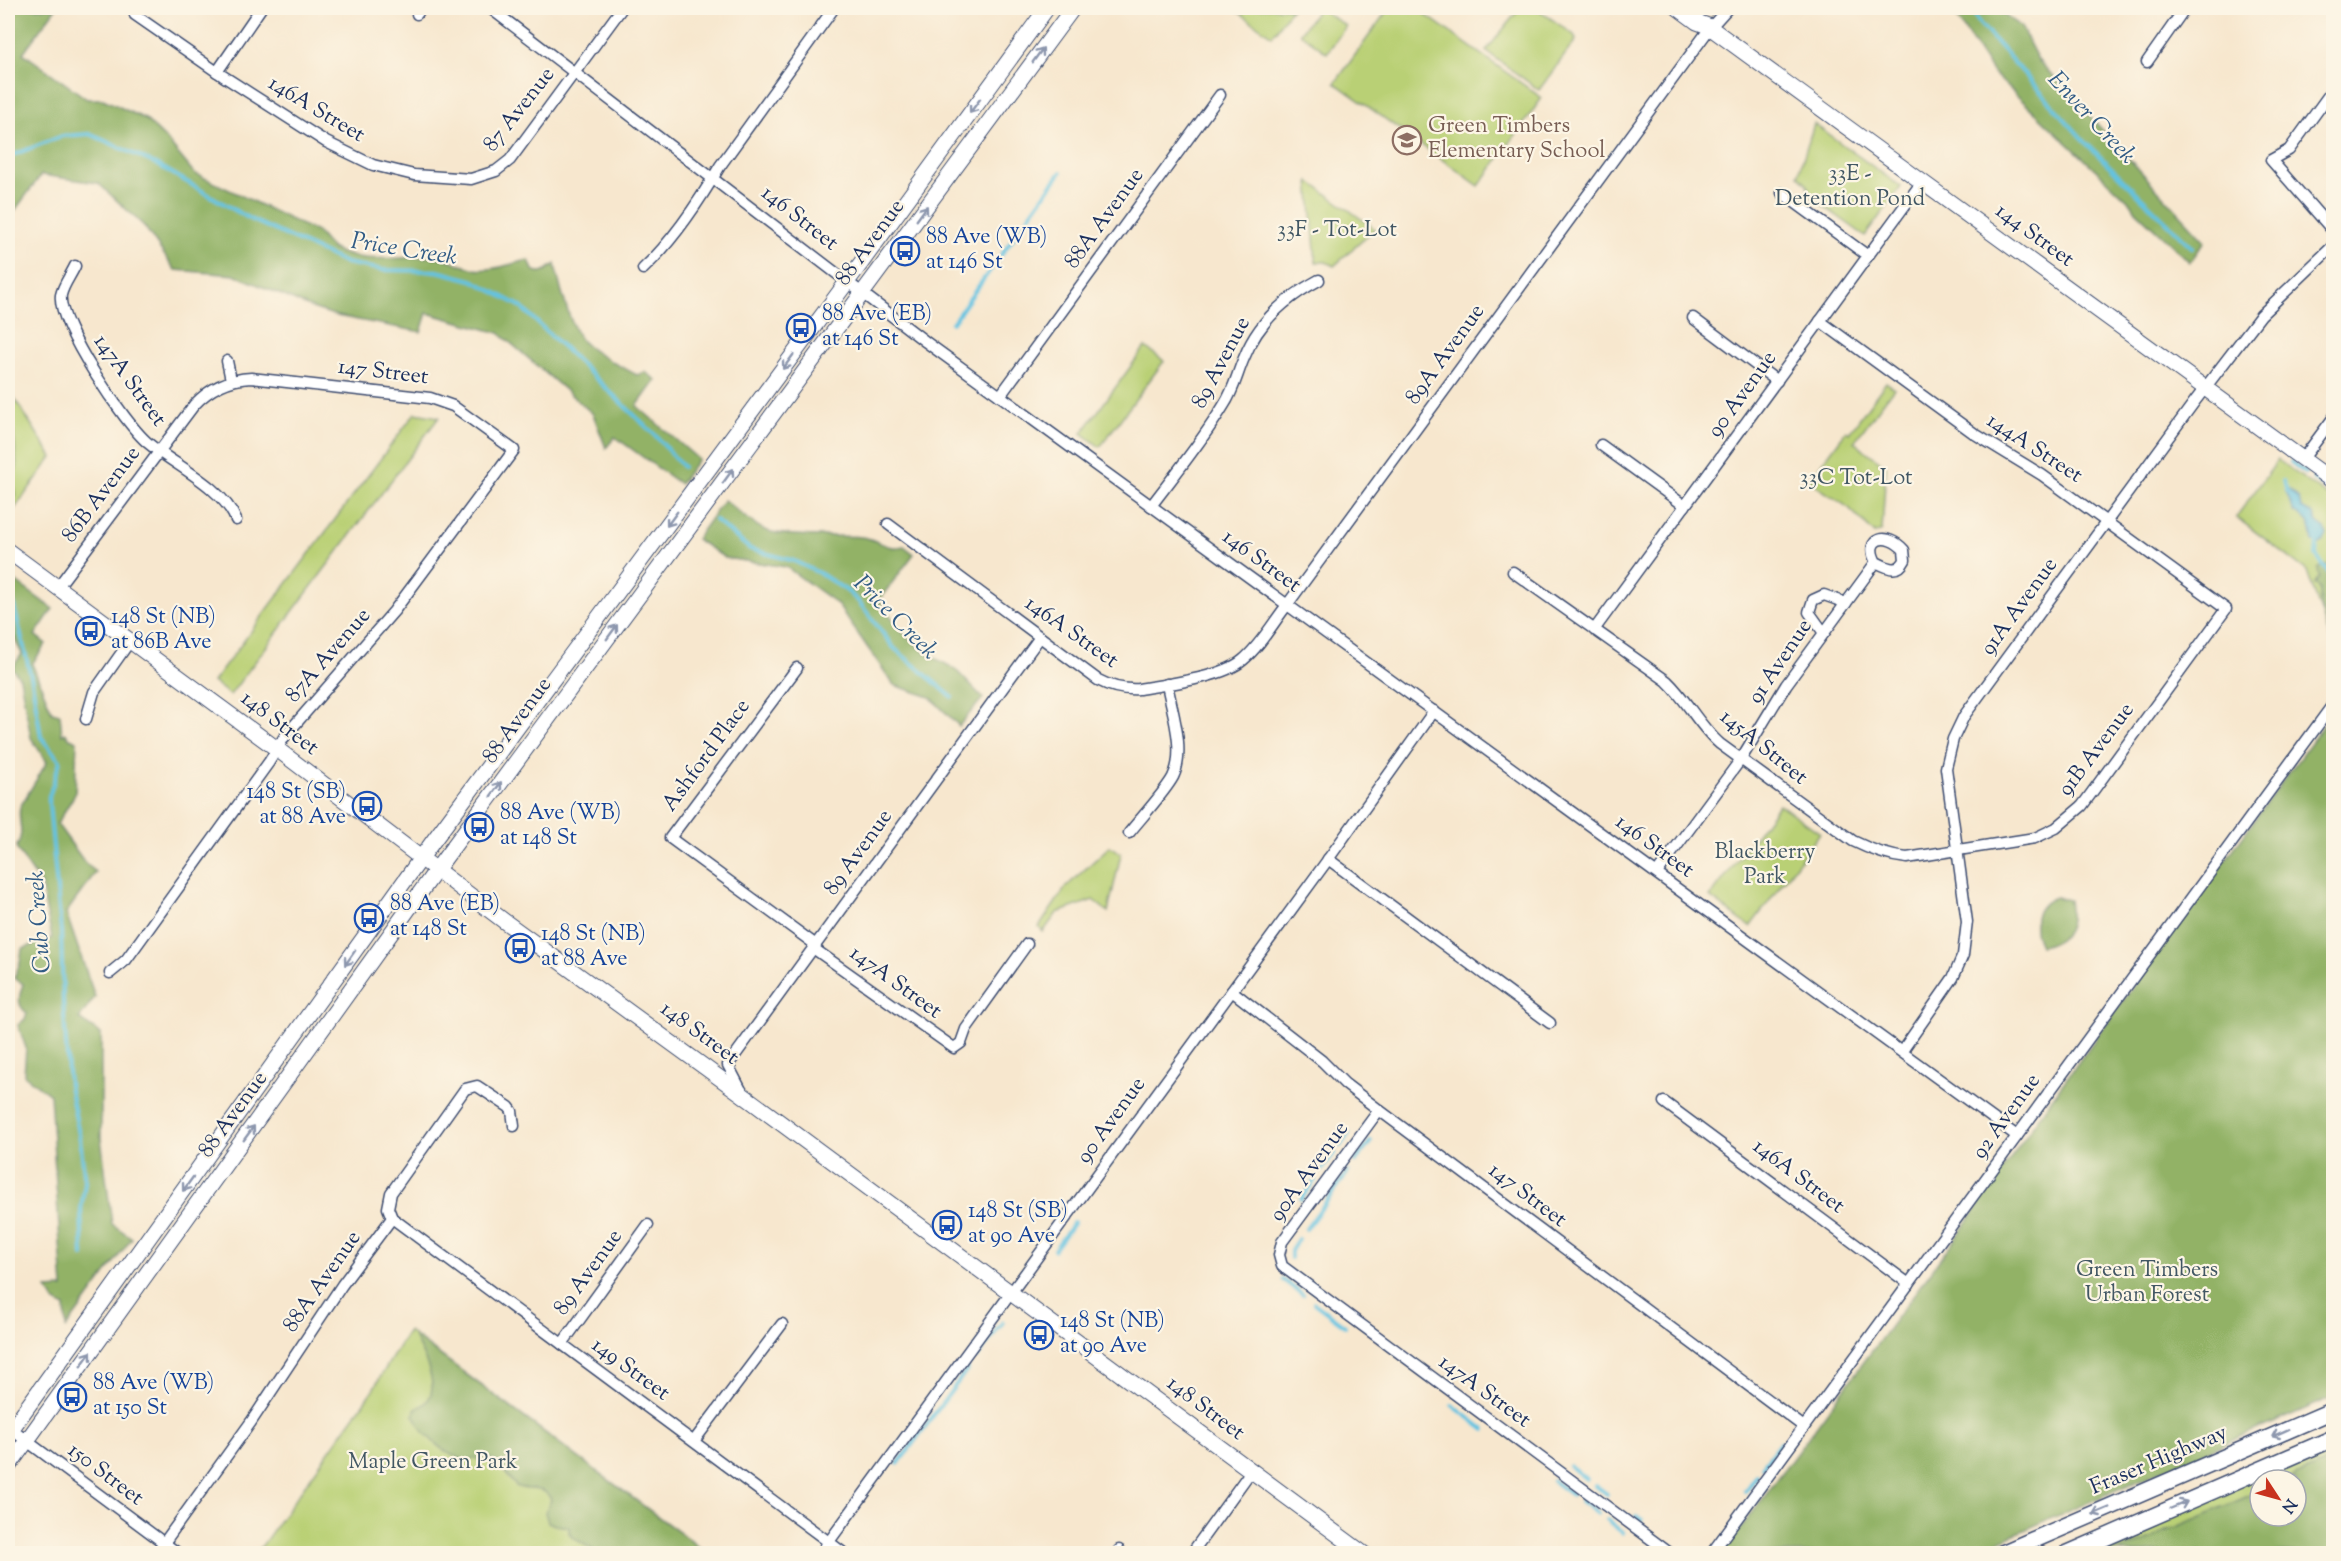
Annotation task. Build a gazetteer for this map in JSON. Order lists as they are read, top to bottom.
{
  "streets": {
    "main road": [
      "144 Street",
      "88 Avenue",
      "148 Street",
      "Fraser Highway"
    ],
    "street": [
      "146A Street",
      "87 Avenue",
      "146 Street",
      "88A Avenue",
      "89A Avenue",
      "89 Avenue",
      "147 Street",
      "147A Street",
      "90 Avenue",
      "144A Street",
      "86B Avenue",
      "91A Avenue",
      "87A Avenue",
      "91 Avenue",
      "145A Street",
      "91B Avenue",
      "Ashford Place",
      "92 Avenue",
      "90A Avenue",
      "149 Street",
      "150 Street"
    ]
  },
  "crossings": [
    ["146A Street", "87 Avenue"],
    ["146A Street", "89A Avenue"],
    ["146A Street", "89 Avenue"],
    ["146A Street", "92 Avenue"],
    ["87 Avenue", "146 Street"],
    ["146 Street", "88A Avenue"],
    ["146 Street", "88 Avenue"],
    ["146 Street", "89A Avenue"],
    ["146 Street", "89 Avenue"],
    ["146 Street", "90 Avenue"],
    ["146 Street", "91A Avenue"],
    ["146 Street", "91 Avenue"],
    ["146 Street", "92 Avenue"],
    ["88A Avenue", "149 Street"],
    ["88A Avenue", "150 Street"],
    ["144 Street", "89A Avenue"],
    ["144 Street", "90 Avenue"],
    ["144 Street", "91A Avenue"],
    ["88 Avenue", "148 Street"],
    ["88 Avenue", "150 Street"],
    ["89 Avenue", "147A Street"],
    ["89 Avenue", "148 Street"],
    ["89 Avenue", "Ashford Place"],
    ["89 Avenue", "149 Street"],
    ["147 Street", "90 Avenue"],
    ["147 Street", "86B Avenue"],
    ["147 Street", "87A Avenue"],
    ["147 Street", "92 Avenue"],
    ["147 Street", "90A Avenue"],
    ["147A Street", "86B Avenue"],
    ["147A Street", "Ashford Place"],
    ["147A Street", "90A Avenue"],
    ["90 Avenue", "144A Street"],
    ["90 Avenue", "148 Street"],
    ["90 Avenue", "145A Street"],
    ["90 Avenue", "149 Street"],
    ["144A Street", "91A Avenue"],
    ["144A Street", "91B Avenue"],
    ["86B Avenue", "148 Street"],
    ["91A Avenue", "145A Street"],
    ["91A Avenue", "91B Avenue"],
    ["87A Avenue", "148 Street"],
    ["91 Avenue", "145A Street"],
    ["145A Street", "91B Avenue"]
  ],
  "water": ["Enver Creek", "Price Creek", "Cub Creek"],
  "parks": [
    "33E - Detention Pond",
    "33F - Tot-Lot",
    "33C Tot-Lot",
    "Blackberry Park",
    "Green Timbers Urban Forest",
    "Maple Green Park"
  ],
  "places": {
    "school or university": ["Green Timbers Elementary School"],
    "bus stop": [
      "88 Ave (WB) at 146 St",
      "88 Ave (EB) at 146 St",
      "148 St (NB) at 86B Ave",
      "148 St (SB) at 88 Ave",
      "88 Ave (WB) at 148 St",
      "88 Ave (EB) at 148 St",
      "148 St (NB) at 88 Ave",
      "148 St (SB) at 90 Ave",
      "148 St (NB) at 90 Ave",
      "88 Ave (WB) at 150 St"
    ]
  },
  "north": "bottom right"
}
